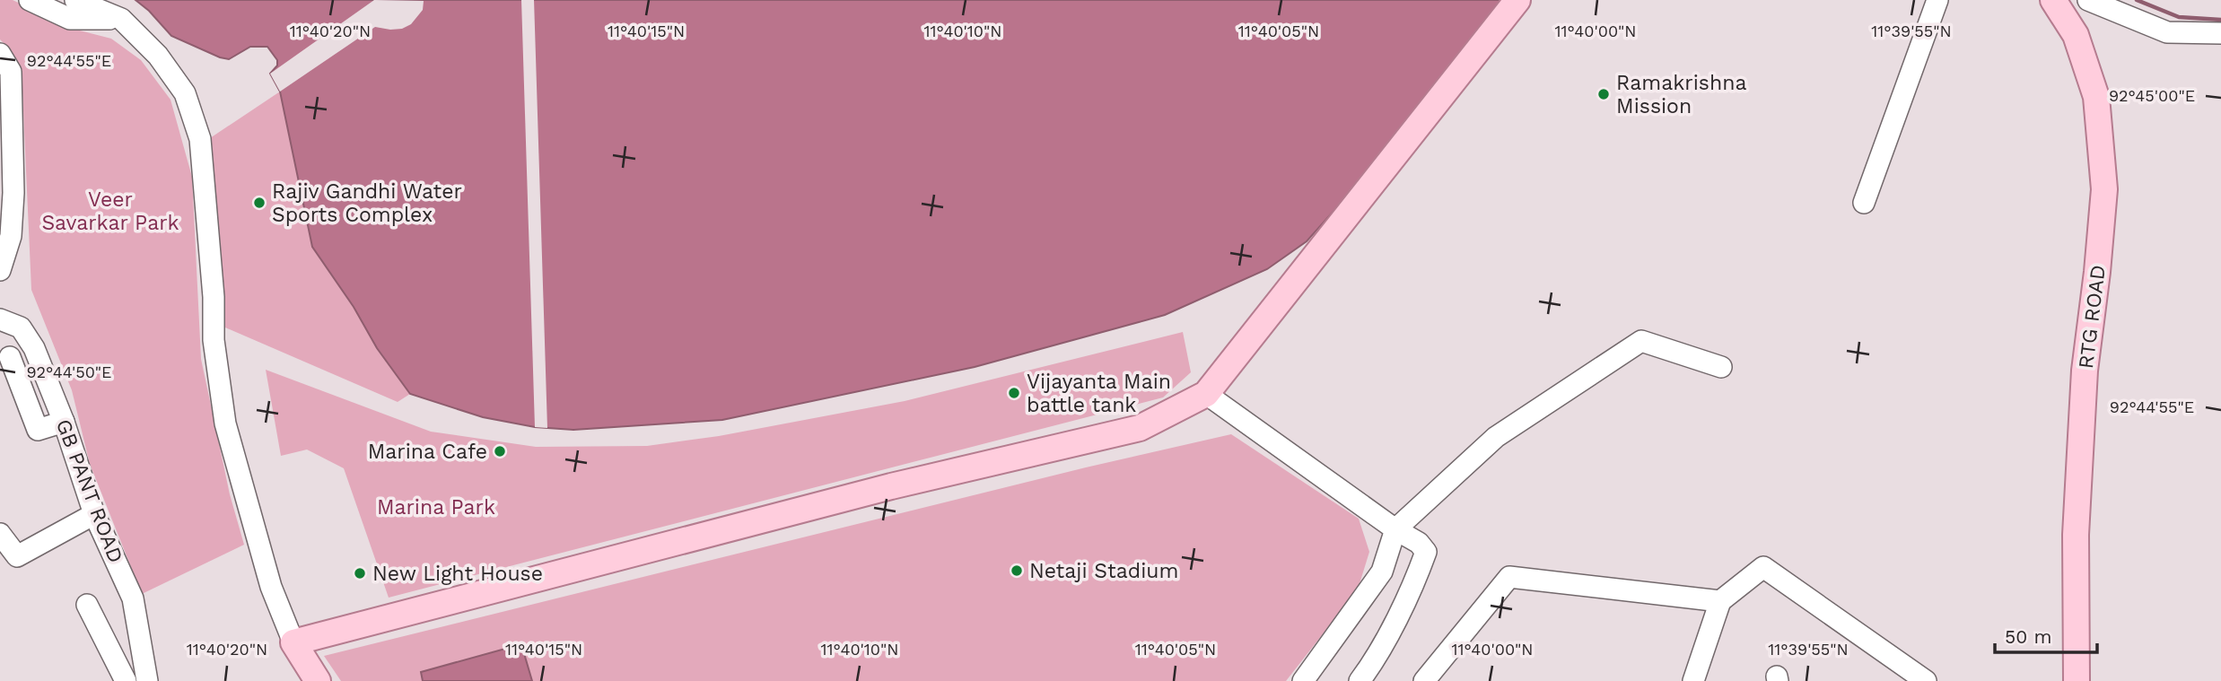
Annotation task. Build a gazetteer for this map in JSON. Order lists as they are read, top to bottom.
{
  "streets": {
    "main road": ["RTG ROAD"],
    "street": ["GB PANT ROAD"]
  },
  "parks": ["Veer Savarkar Park", "Marina Park"],
  "places": [
    "Ramakrishna Mission",
    "Rajiv Gandhi Water Sports Complex",
    "Vijayanta Main battle tank",
    "Marina Cafe",
    "Netaji Stadium",
    "New Light House"
  ],
  "scale_bar": "50 m",
  "coordinates": [
    "11°40'10\"N",
    "11°40'05\"N",
    "11°40'00\"N",
    "11°40'20\"N",
    "11°40'15\"N",
    "11°39'55\"N",
    "92°44'55\"E",
    "92°45'00\"E",
    "92°44'50\"E"
  ]
}
